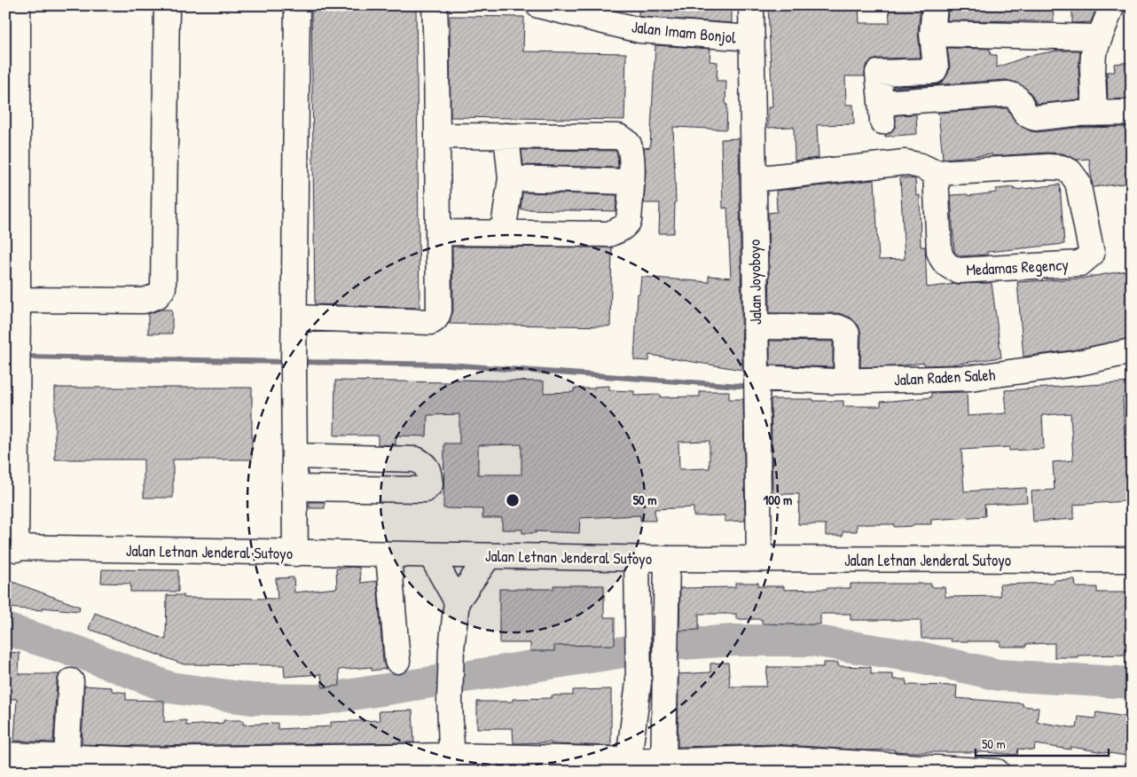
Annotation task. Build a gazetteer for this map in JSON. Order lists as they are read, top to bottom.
{
  "streets": {
    "main road": [
      "Jalan Imam Bonjol",
      "Medamas Regency",
      "Jalan Joyoboyo",
      "Jalan Raden Saleh",
      "Jalan Letnan Jenderal Sutoyo"
    ]
  },
  "crossings": [
    ["Jalan Imam Bonjol", "Jalan Joyoboyo"],
    ["Medamas Regency", "Jalan Joyoboyo"],
    ["Jalan Joyoboyo", "Jalan Raden Saleh"],
    ["Jalan Joyoboyo", "Jalan Letnan Jenderal Sutoyo"]
  ],
  "scale_bar": "50 m",
  "rings": ["50 m", "100 m"]
}
